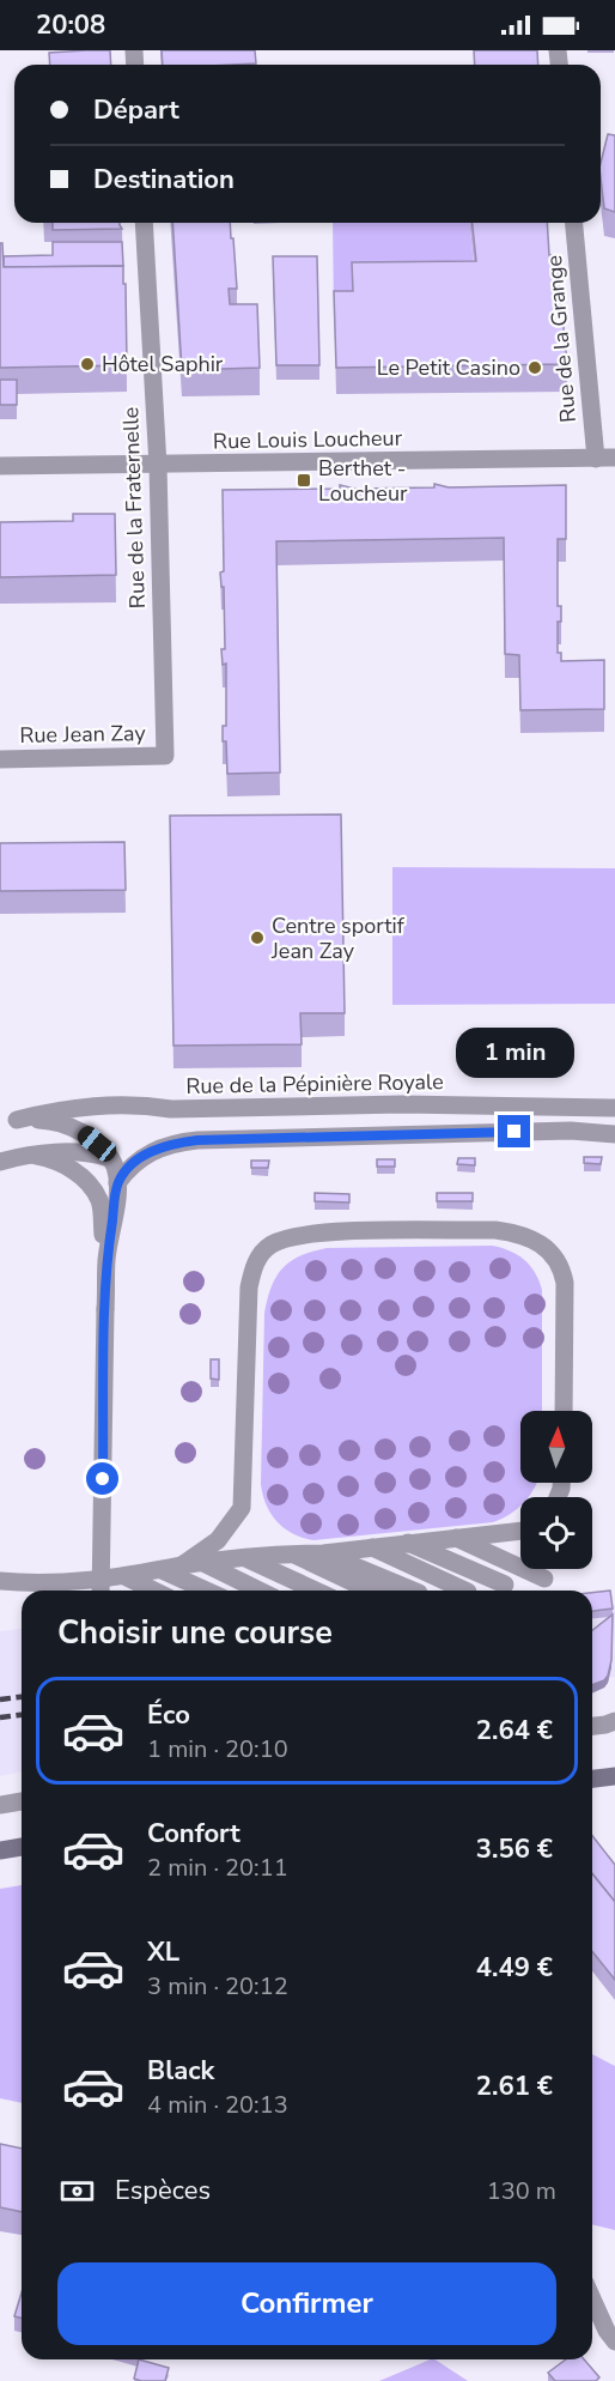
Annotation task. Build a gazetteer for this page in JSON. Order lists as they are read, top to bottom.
{
  "streets": {
    "street": [
      "Rue de la Grange",
      "Rue Louis Loucheur",
      "Rue de la Fraternelle",
      "Rue Jean Zay",
      "Rue de la Pépinière Royale"
    ]
  },
  "crossings": [
    ["Rue de la Grange", "Rue Louis Loucheur"],
    ["Rue Louis Loucheur", "Rue de la Fraternelle"],
    ["Rue de la Fraternelle", "Rue Jean Zay"]
  ],
  "places": {
    "other": ["Hôtel Saphir", "Le Petit Casino", "Centre sportif Jean Zay"],
    "transit": ["Berthet - Loucheur"]
  },
  "north": "top",
  "page": {
    "status": "20:08",
    "banner": ["Départ", "Destination"],
    "bubble": "1 min",
    "heading": "Choisir une course",
    "list": [
      {
        "name": "Éco",
        "note": "1 min · 20:10",
        "value": "2.64 €"
      },
      {
        "name": "Confort",
        "note": "2 min · 20:11",
        "value": "3.56 €"
      },
      {
        "name": "XL",
        "note": "3 min · 20:12",
        "value": "4.49 €"
      },
      {
        "name": "Black",
        "note": "4 min · 20:13",
        "value": "2.61 €"
      }
    ],
    "pay": ["Espèces", "130 m"],
    "buttons": "Confirmer"
  }
}
